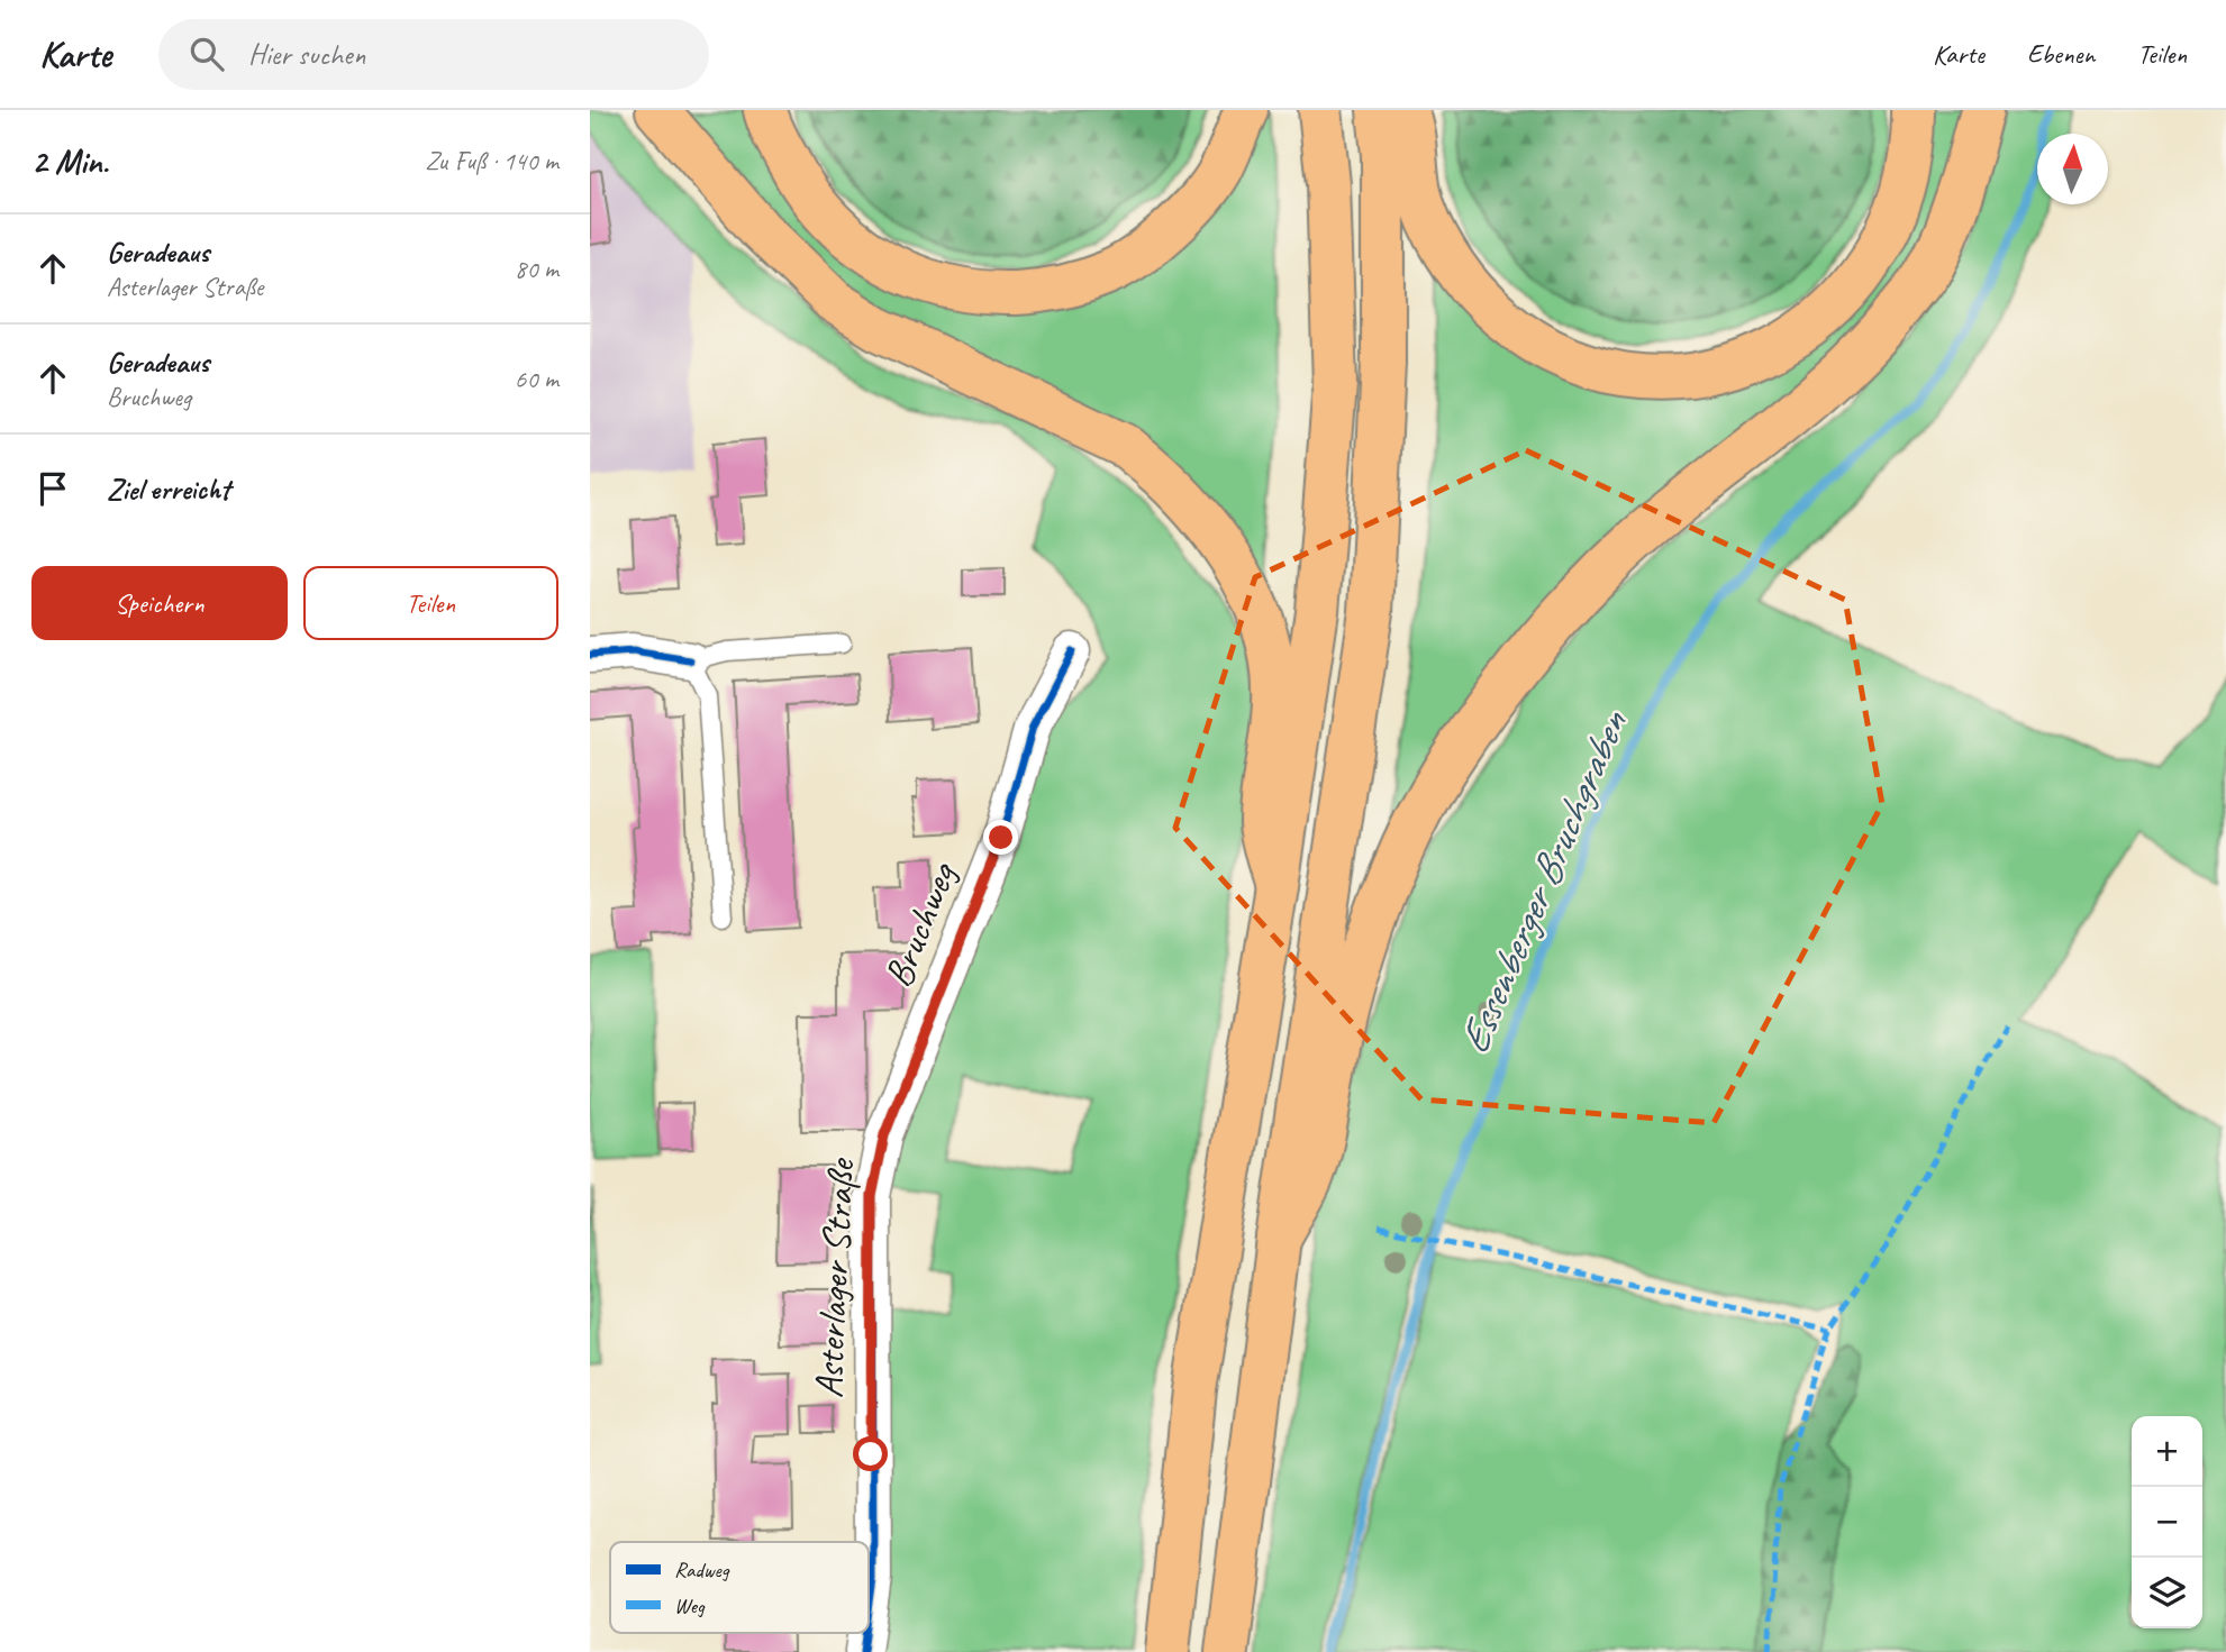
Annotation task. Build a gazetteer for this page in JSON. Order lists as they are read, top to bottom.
{
  "streets": {
    "street": ["Bruchweg", "Asterlager Straße"]
  },
  "crossings": [
    ["Bruchweg", "Asterlager Straße"]
  ],
  "water": ["Essenberger Bruchgraben"],
  "legend": ["Radweg", "Weg"],
  "north": "top",
  "page": {
    "header": "Karte",
    "search": "Hier suchen",
    "nav": ["Karte", "Ebenen", "Teilen"],
    "heading": ["2 Min.", "Zu Fuß · 140 m"],
    "list": [
      ["Geradeaus", "Asterlager Straße", "80 m"],
      ["Geradeaus", "Bruchweg", "60 m"],
      "Ziel erreicht"
    ],
    "buttons": ["Speichern", "Teilen"],
    "map_buttons": ["+", "−"]
  }
}
